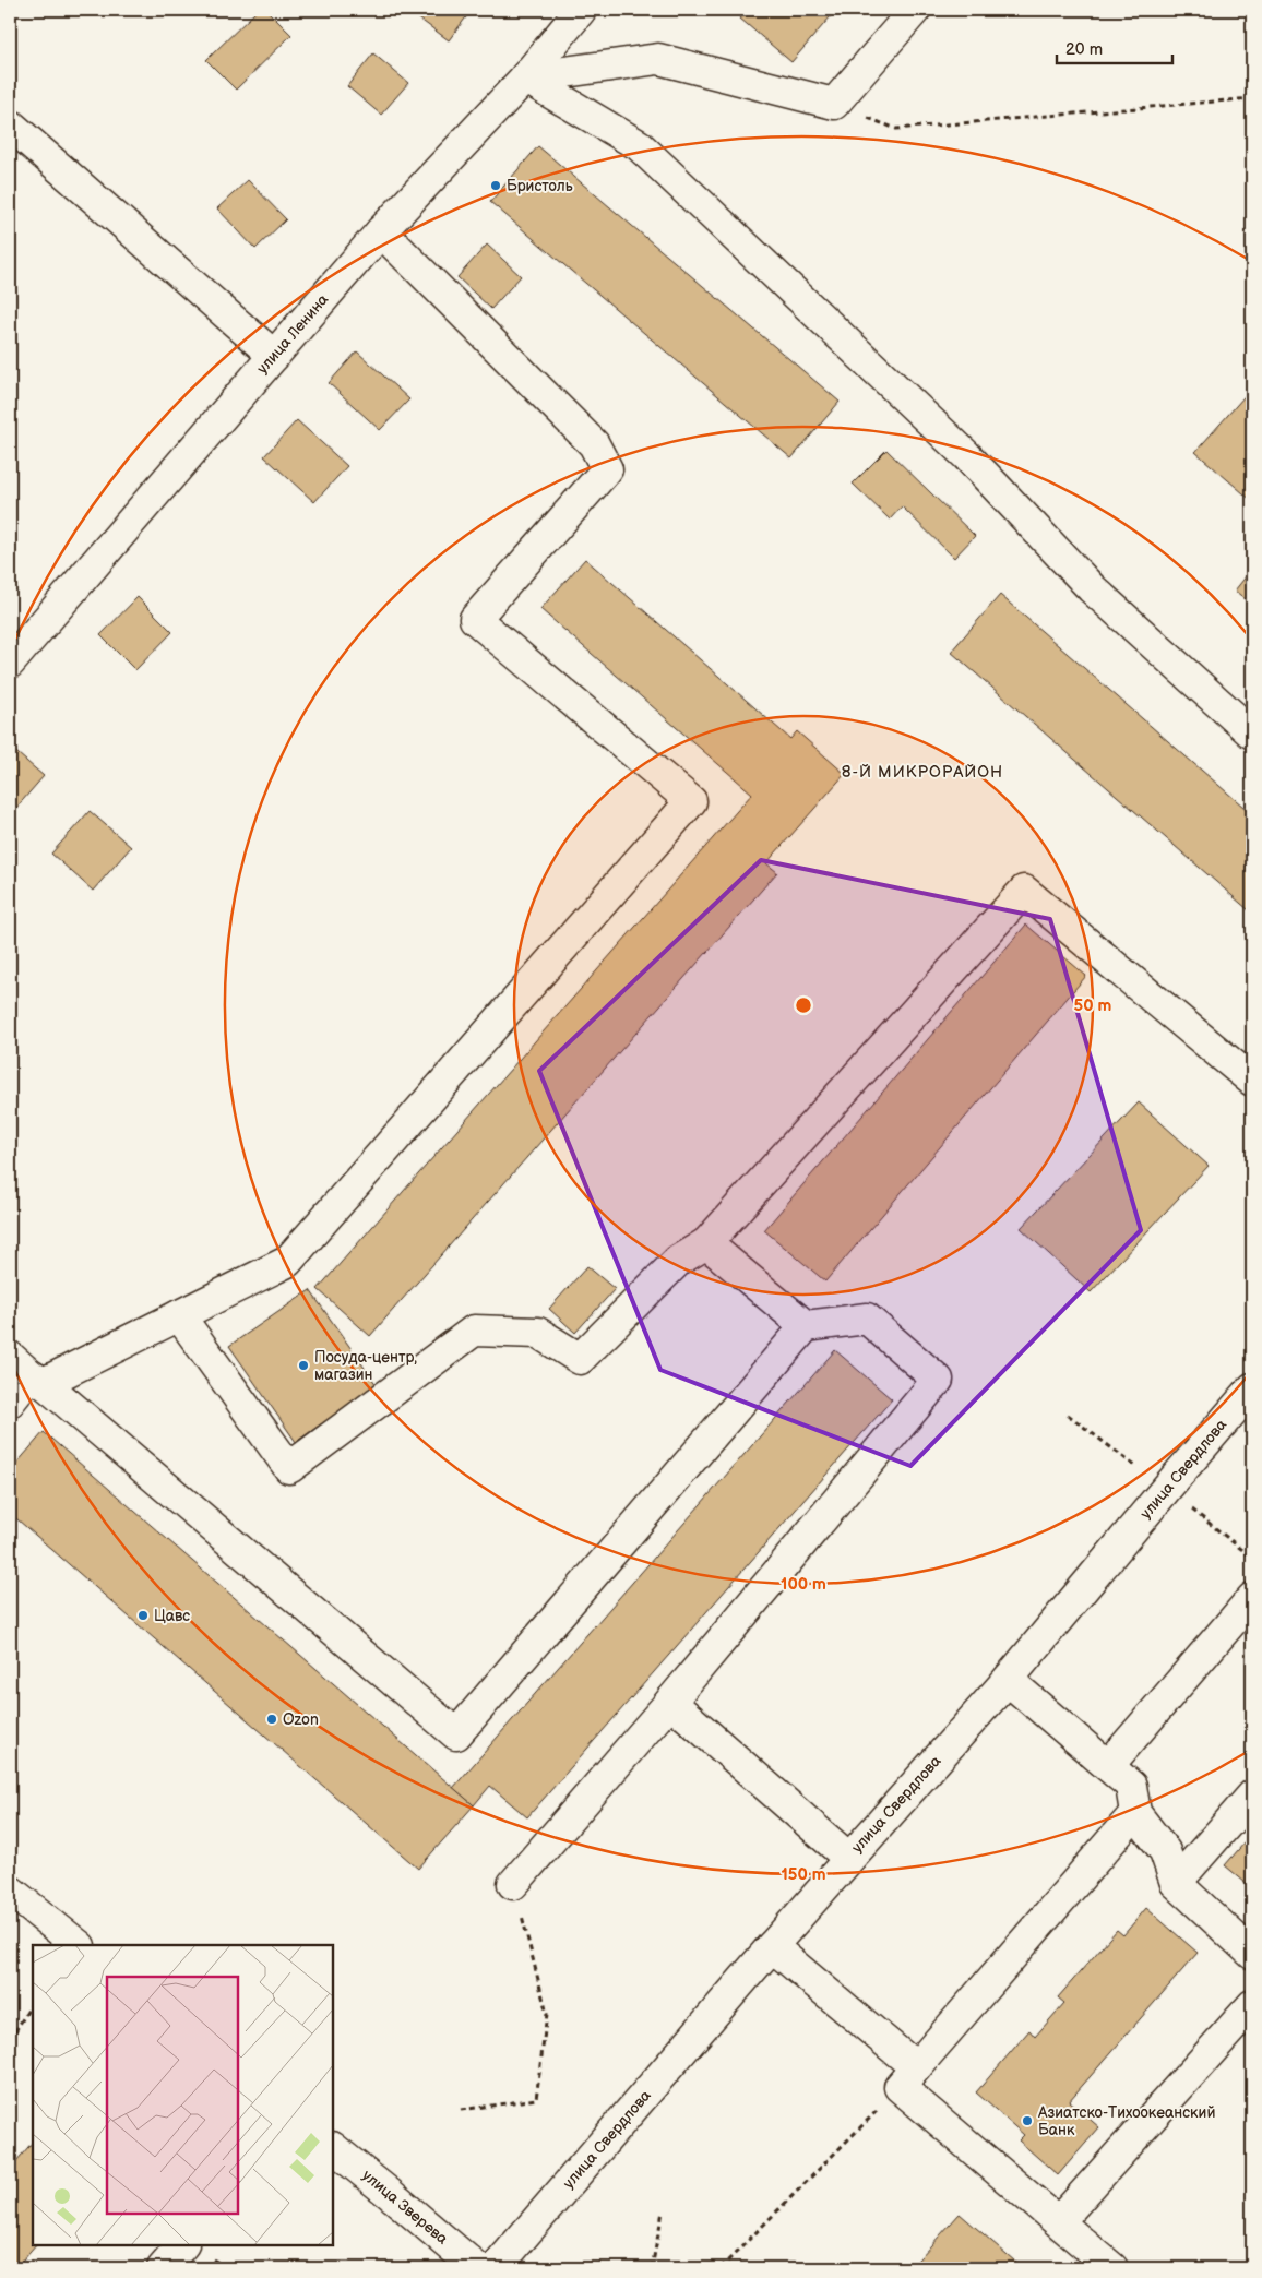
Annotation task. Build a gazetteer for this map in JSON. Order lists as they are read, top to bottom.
{
  "streets": {
    "main road": ["улица Ленина", "улица Свердлова", "улица Зверева"]
  },
  "districts": ["8-Й МИКРОРАЙОН"],
  "places": [
    "Бристоль",
    "Посуда-центр, магазин",
    "Цавс",
    "Ozon",
    "Азиатско-Тихоокеанский Банк"
  ],
  "scale_bar": "20 m",
  "rings": ["50 m", "100 m", "150 m"]
}
